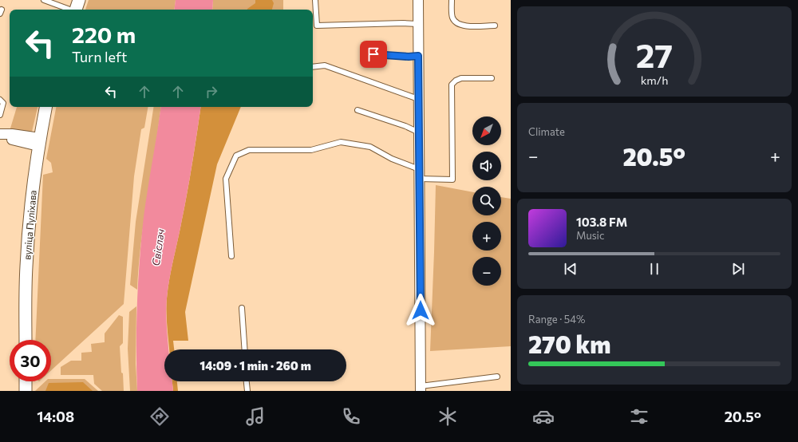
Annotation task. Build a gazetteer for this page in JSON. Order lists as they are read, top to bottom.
{
  "streets": {
    "street": ["вуліца Пуліхава"]
  },
  "water": ["Свіслач"],
  "north": "bottom left",
  "page": {
    "turn": ["220 m", "Turn left"],
    "tile": [
      "Climate",
      ["Range · 54%", "270 km"]
    ],
    "map_buttons": ["+", "−"],
    "heat": ["−", "20.5°", "+"],
    "song": ["103.8 FM", "Music"],
    "limit": "30",
    "trip": "14:09 · 1 min · 260 m",
    "tabs": ["14:08", "20.5°"],
    "gauge": ["27", "km/h"]
  }
}
